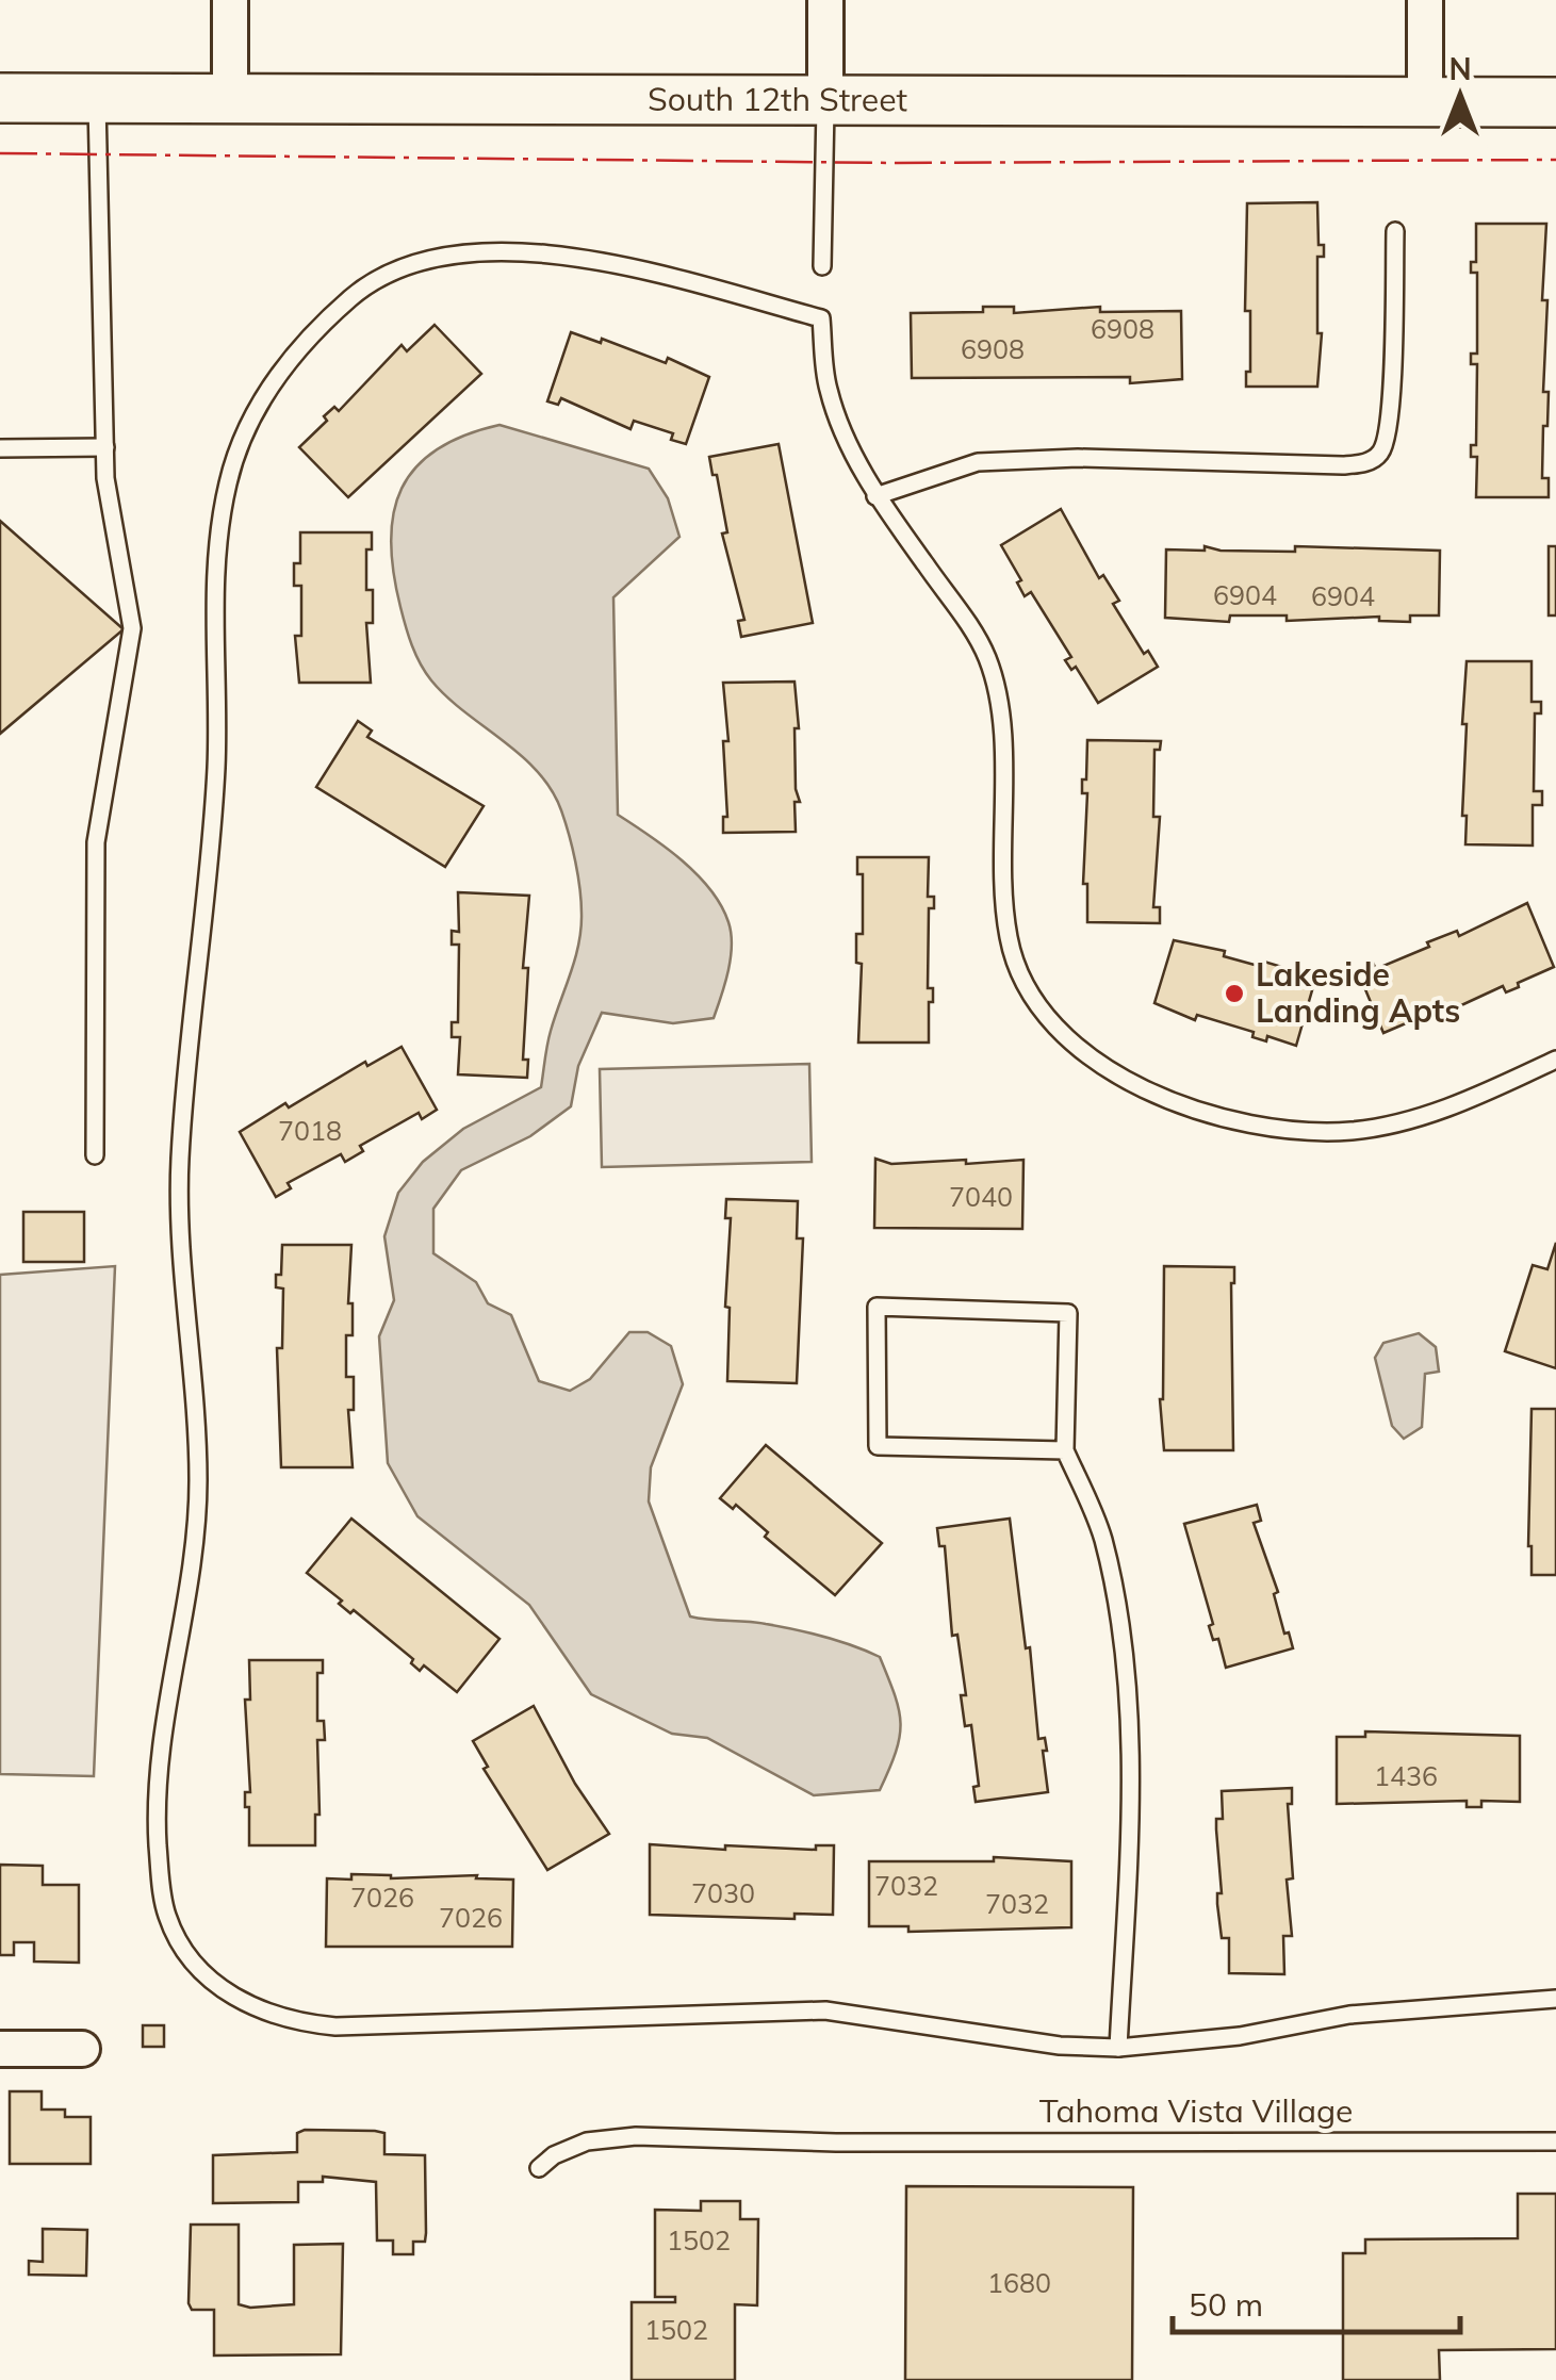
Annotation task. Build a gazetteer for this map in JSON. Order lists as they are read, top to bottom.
{
  "streets": {
    "main road": ["South 12th Street"],
    "lane": ["Tahoma Vista Village"]
  },
  "places": ["Lakeside Landing Apts"],
  "house_numbers": [
    "6908",
    "6908",
    "6904",
    "6904",
    "7018",
    "7040",
    "1436",
    "7032",
    "7030",
    "7026",
    "7032",
    "7026",
    "1502",
    "1680",
    "1502"
  ],
  "scale_bar": "50 m",
  "north": "top"
}
